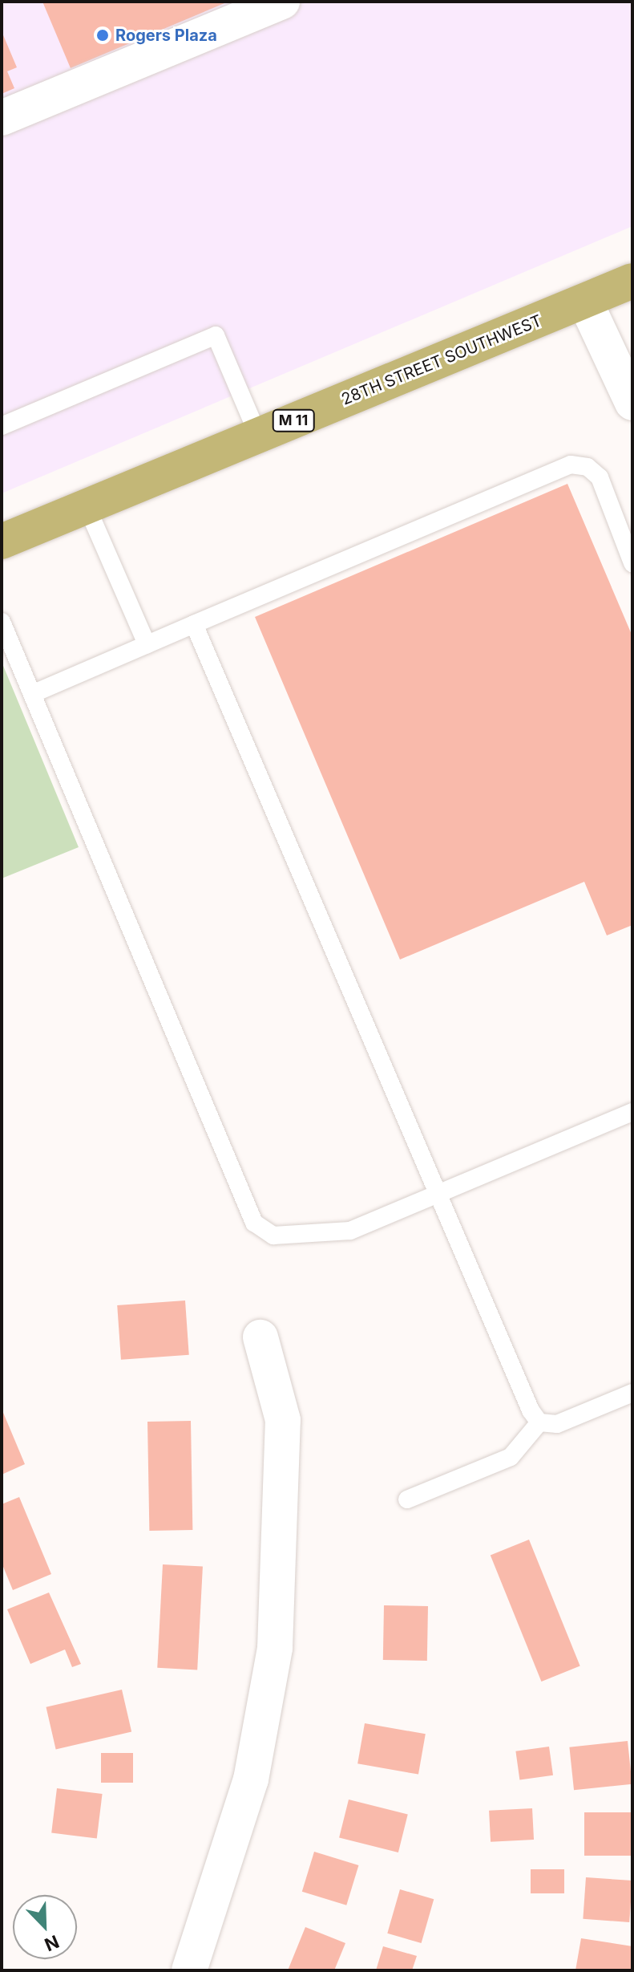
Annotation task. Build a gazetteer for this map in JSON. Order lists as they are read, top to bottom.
{
  "streets": {
    "main road": ["28TH STREET SOUTHWEST", "M 11"]
  },
  "places": ["Rogers Plaza"],
  "north": "bottom right"
}
